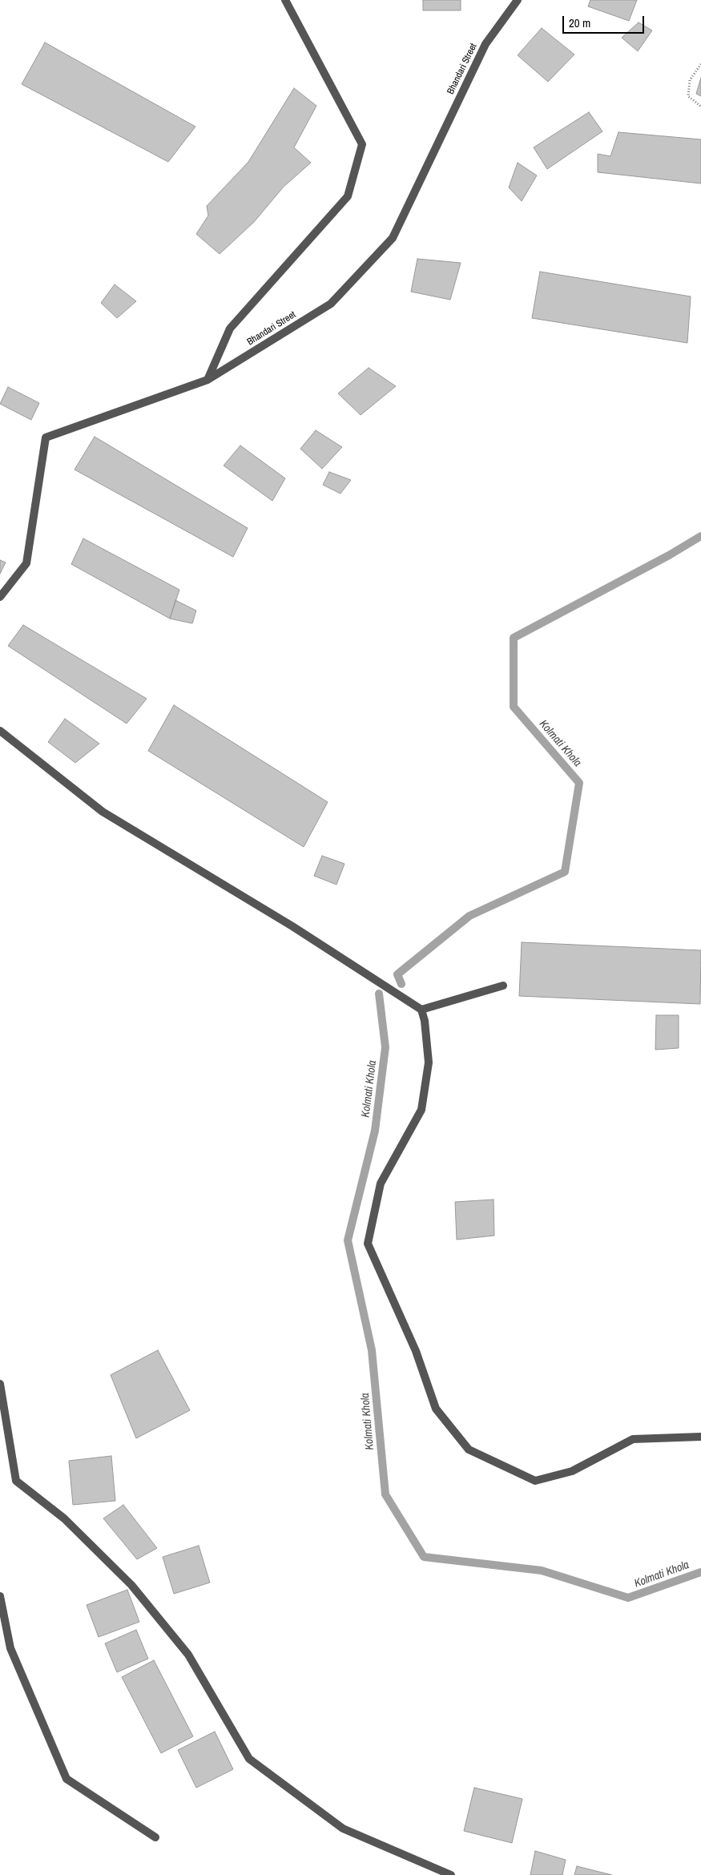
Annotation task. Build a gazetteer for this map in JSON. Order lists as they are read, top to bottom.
{
  "streets": {
    "street": ["Bhandari Street"]
  },
  "water": ["Kolmati Khola"],
  "scale_bar": "20 m"
}
